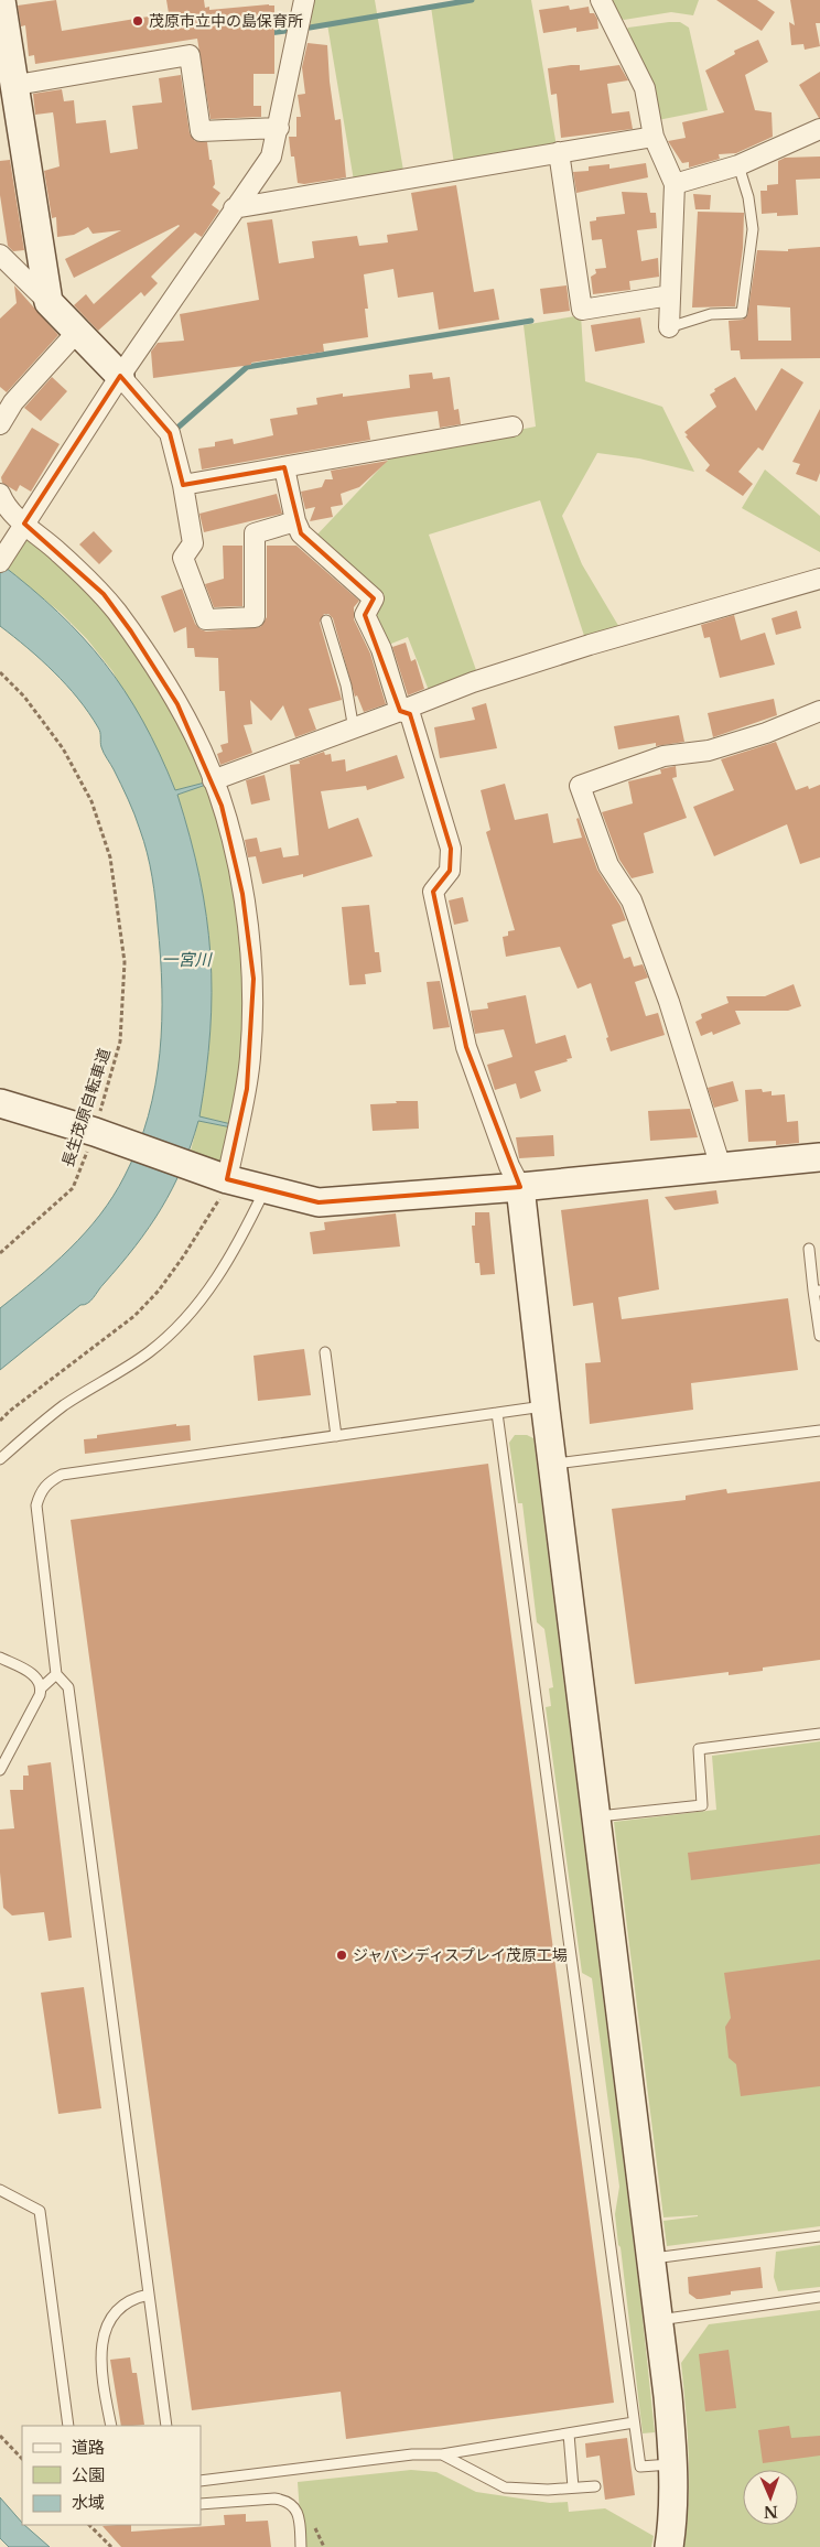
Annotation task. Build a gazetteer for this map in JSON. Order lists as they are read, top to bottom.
{
  "streets": {
    "path": ["長生茂原自転車道"]
  },
  "water": ["一宮川"],
  "places": ["茂原市立中の島保育所", "ジャパンディスプレイ茂原工場"],
  "legend": ["道路", "公園", "水域"],
  "north": "bottom"
}
